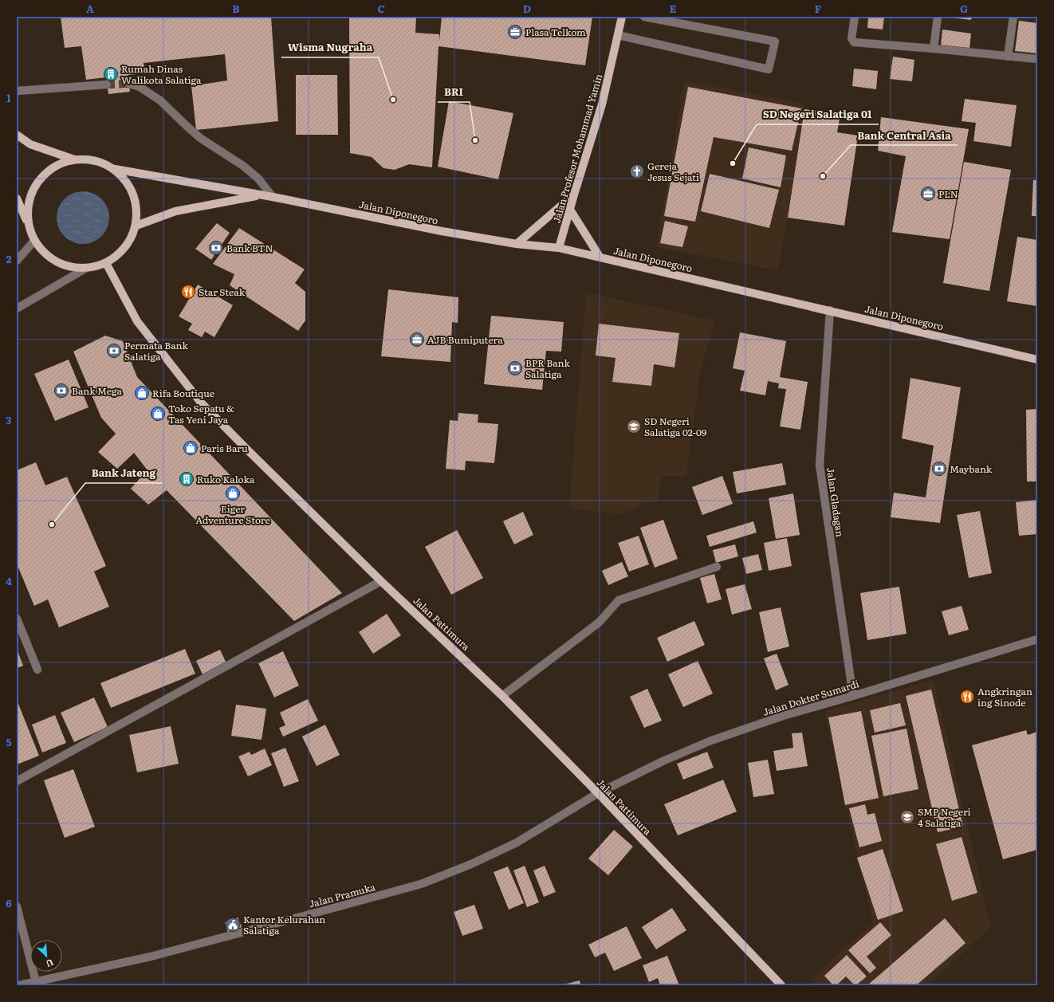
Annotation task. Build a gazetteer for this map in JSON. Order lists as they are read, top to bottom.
{
  "streets": {
    "main road": ["Jalan Profesor Mohammad Yamin", "Jalan Diponegoro", "Jalan Pattimura"],
    "street": ["Jalan Gladagan", "Jalan Dokter Sumardi", "Jalan Pramuka"]
  },
  "crossings": [
    ["Jalan Profesor Mohammad Yamin", "Jalan Diponegoro"],
    ["Jalan Diponegoro", "Jalan Gladagan"],
    ["Jalan Diponegoro", "Jalan Pattimura"],
    ["Jalan Gladagan", "Jalan Dokter Sumardi"],
    ["Jalan Pattimura", "Jalan Dokter Sumardi"],
    ["Jalan Pattimura", "Jalan Pramuka"],
    ["Jalan Dokter Sumardi", "Jalan Pramuka"]
  ],
  "places": {
    "office": ["Plasa Telkom", "PLN", "AJB Bumiputera"],
    "building": ["Rumah Dinas Walikota Salatiga", "Ruko Kaloka"],
    "other": [
      "Wisma Nugraha",
      "BRI",
      "SD Negeri Salatiga 01",
      "Bank Central Asia",
      "Bank Jateng"
    ],
    "church": ["Gereja Jesus Sejati"],
    "bank": [
      "Bank BTN",
      "Permata Bank Salatiga",
      "BPR Bank Salatiga",
      "Bank Mega",
      "Maybank"
    ],
    "restaurant": ["Star Steak", "Angkringan ing Sinode"],
    "shop": [
      "Rifa Boutique",
      "Toko Sepatu & Tas Yeni Jaya",
      "Paris Baru",
      "Eiger Adventure Store"
    ],
    "school or university": ["SD Negeri Salatiga 02-09", "SMP Negeri 4 Salatiga"],
    "public building": ["Kantor Kelurahan Salatiga"]
  },
  "north": "bottom right",
  "grid": {
    "columns": [
      "A",
      "B",
      "C",
      "D",
      "E",
      "F",
      "G"
    ],
    "rows": [
      "1",
      "2",
      "3",
      "4",
      "5",
      "6"
    ]
  }
}
